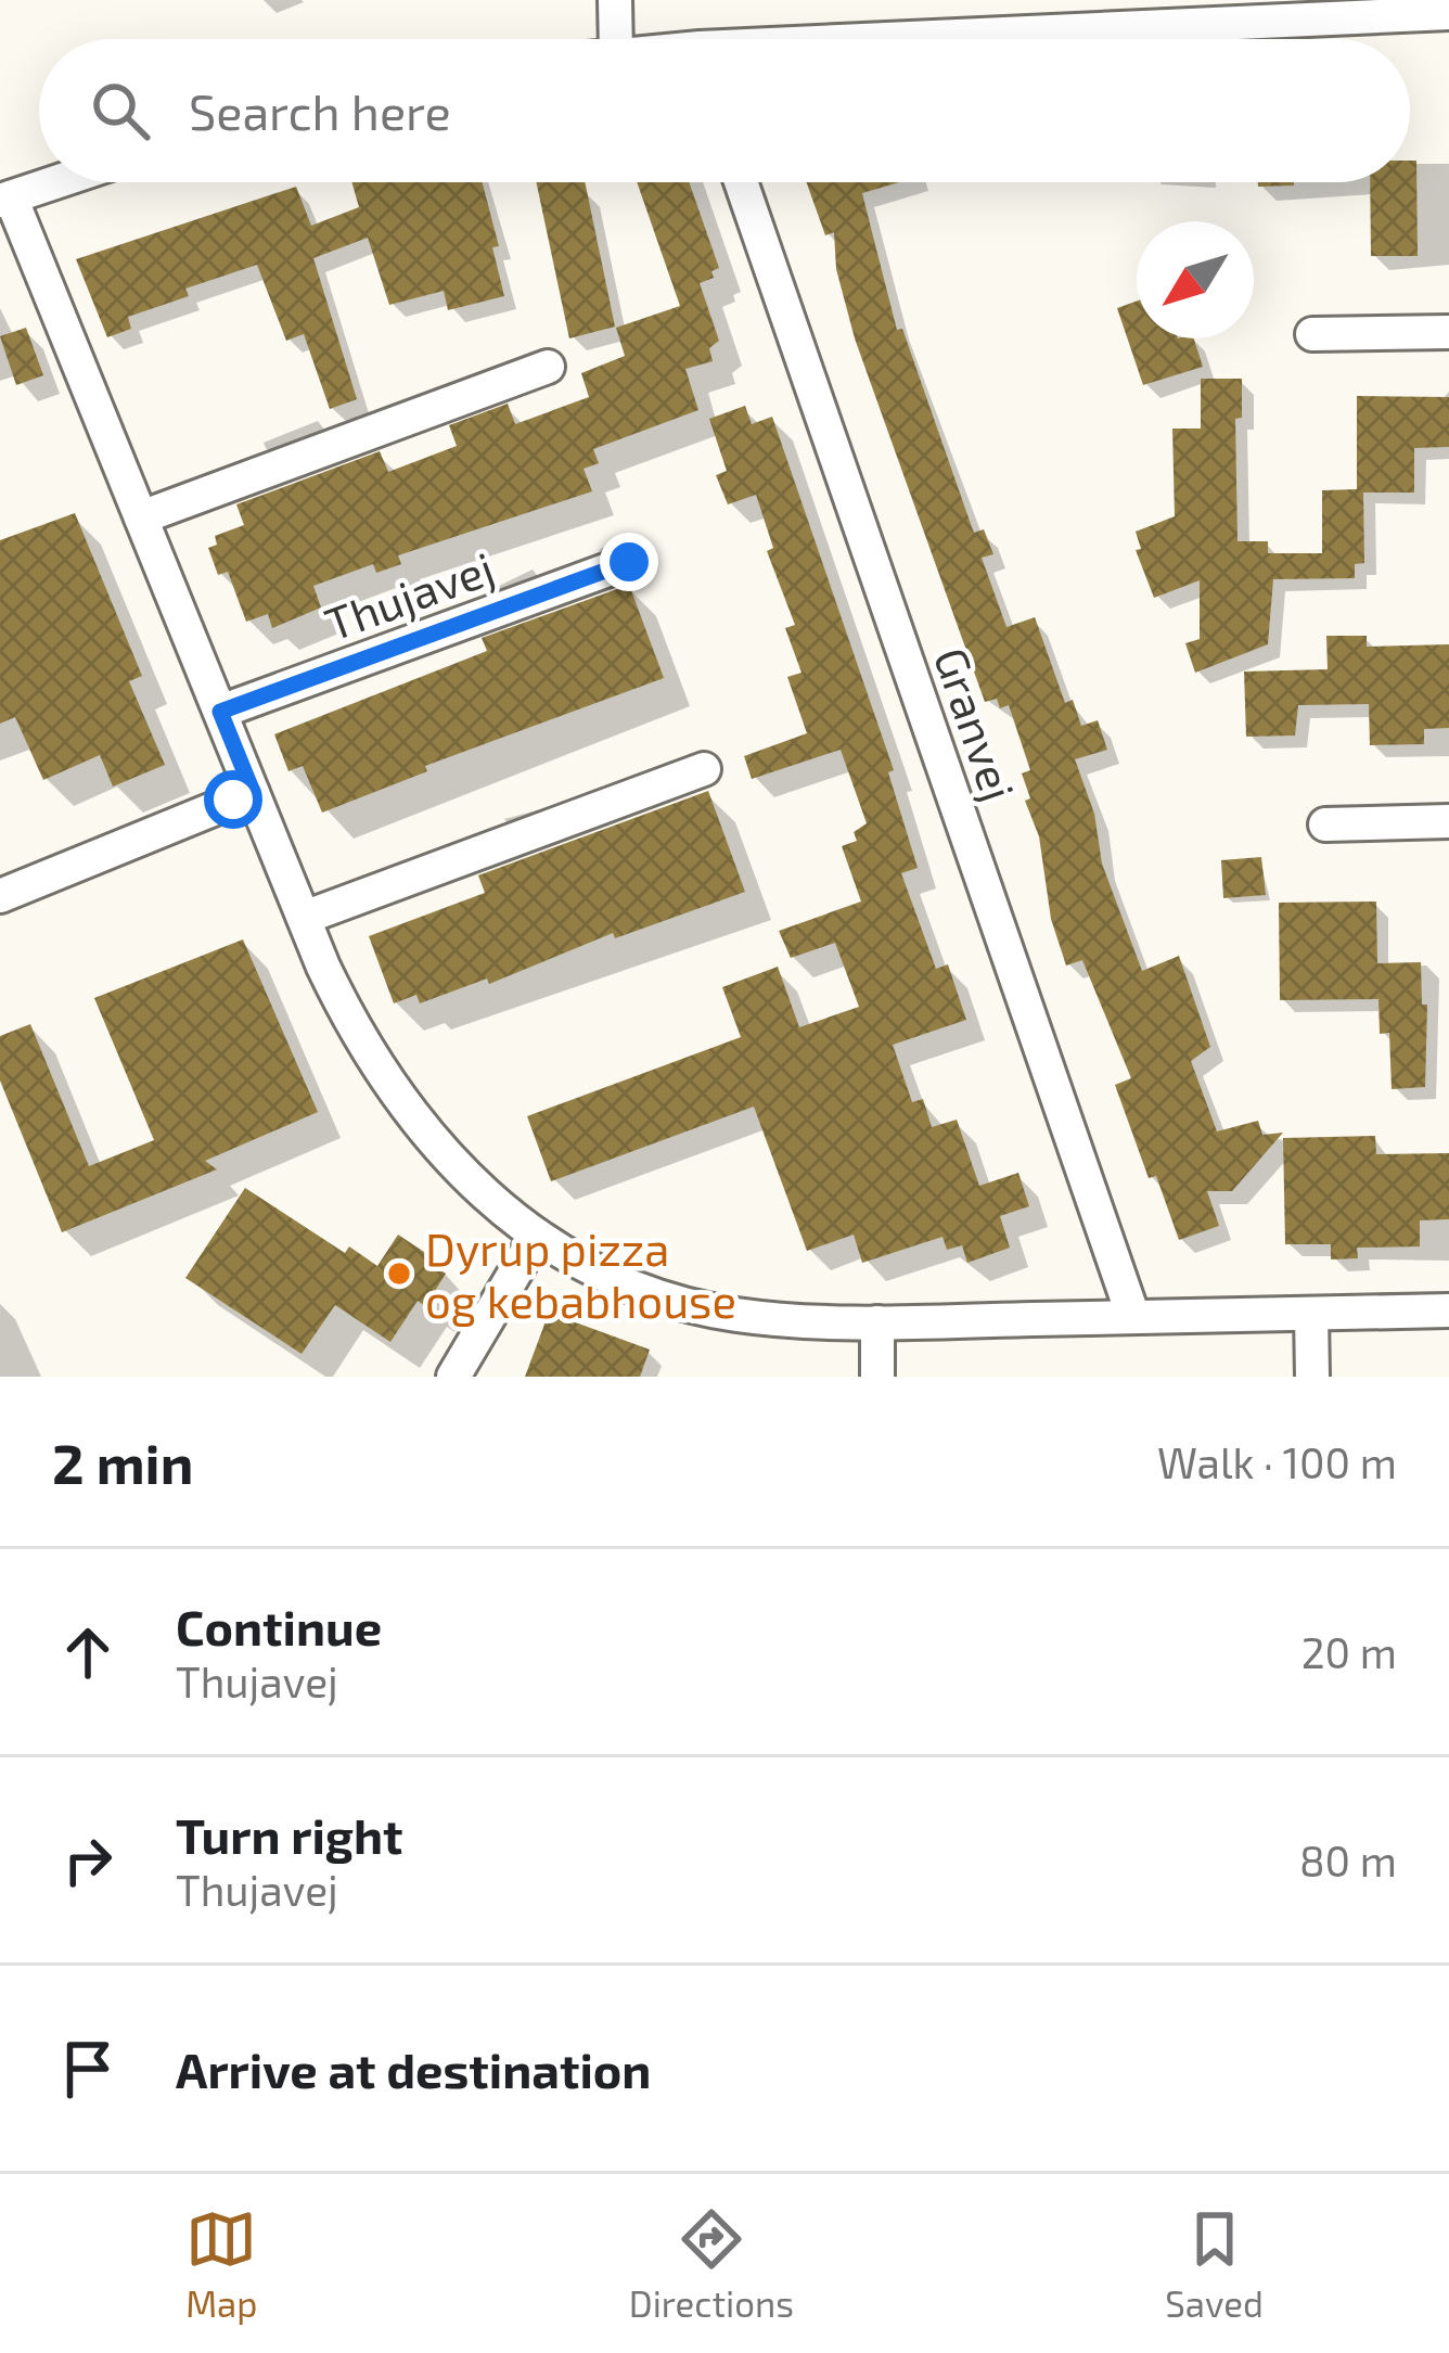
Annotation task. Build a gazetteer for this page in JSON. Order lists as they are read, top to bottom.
{
  "streets": {
    "street": ["Thujavej", "Granvej"]
  },
  "places": ["Dyrup pizza og kebabhouse"],
  "north": "bottom left",
  "page": {
    "search": "Search here",
    "heading": ["2 min", "Walk · 100 m"],
    "list": [
      ["Continue", "Thujavej", "20 m"],
      ["Turn right", "Thujavej", "80 m"],
      "Arrive at destination"
    ],
    "nav": ["Map", "Directions", "Saved"]
  }
}
